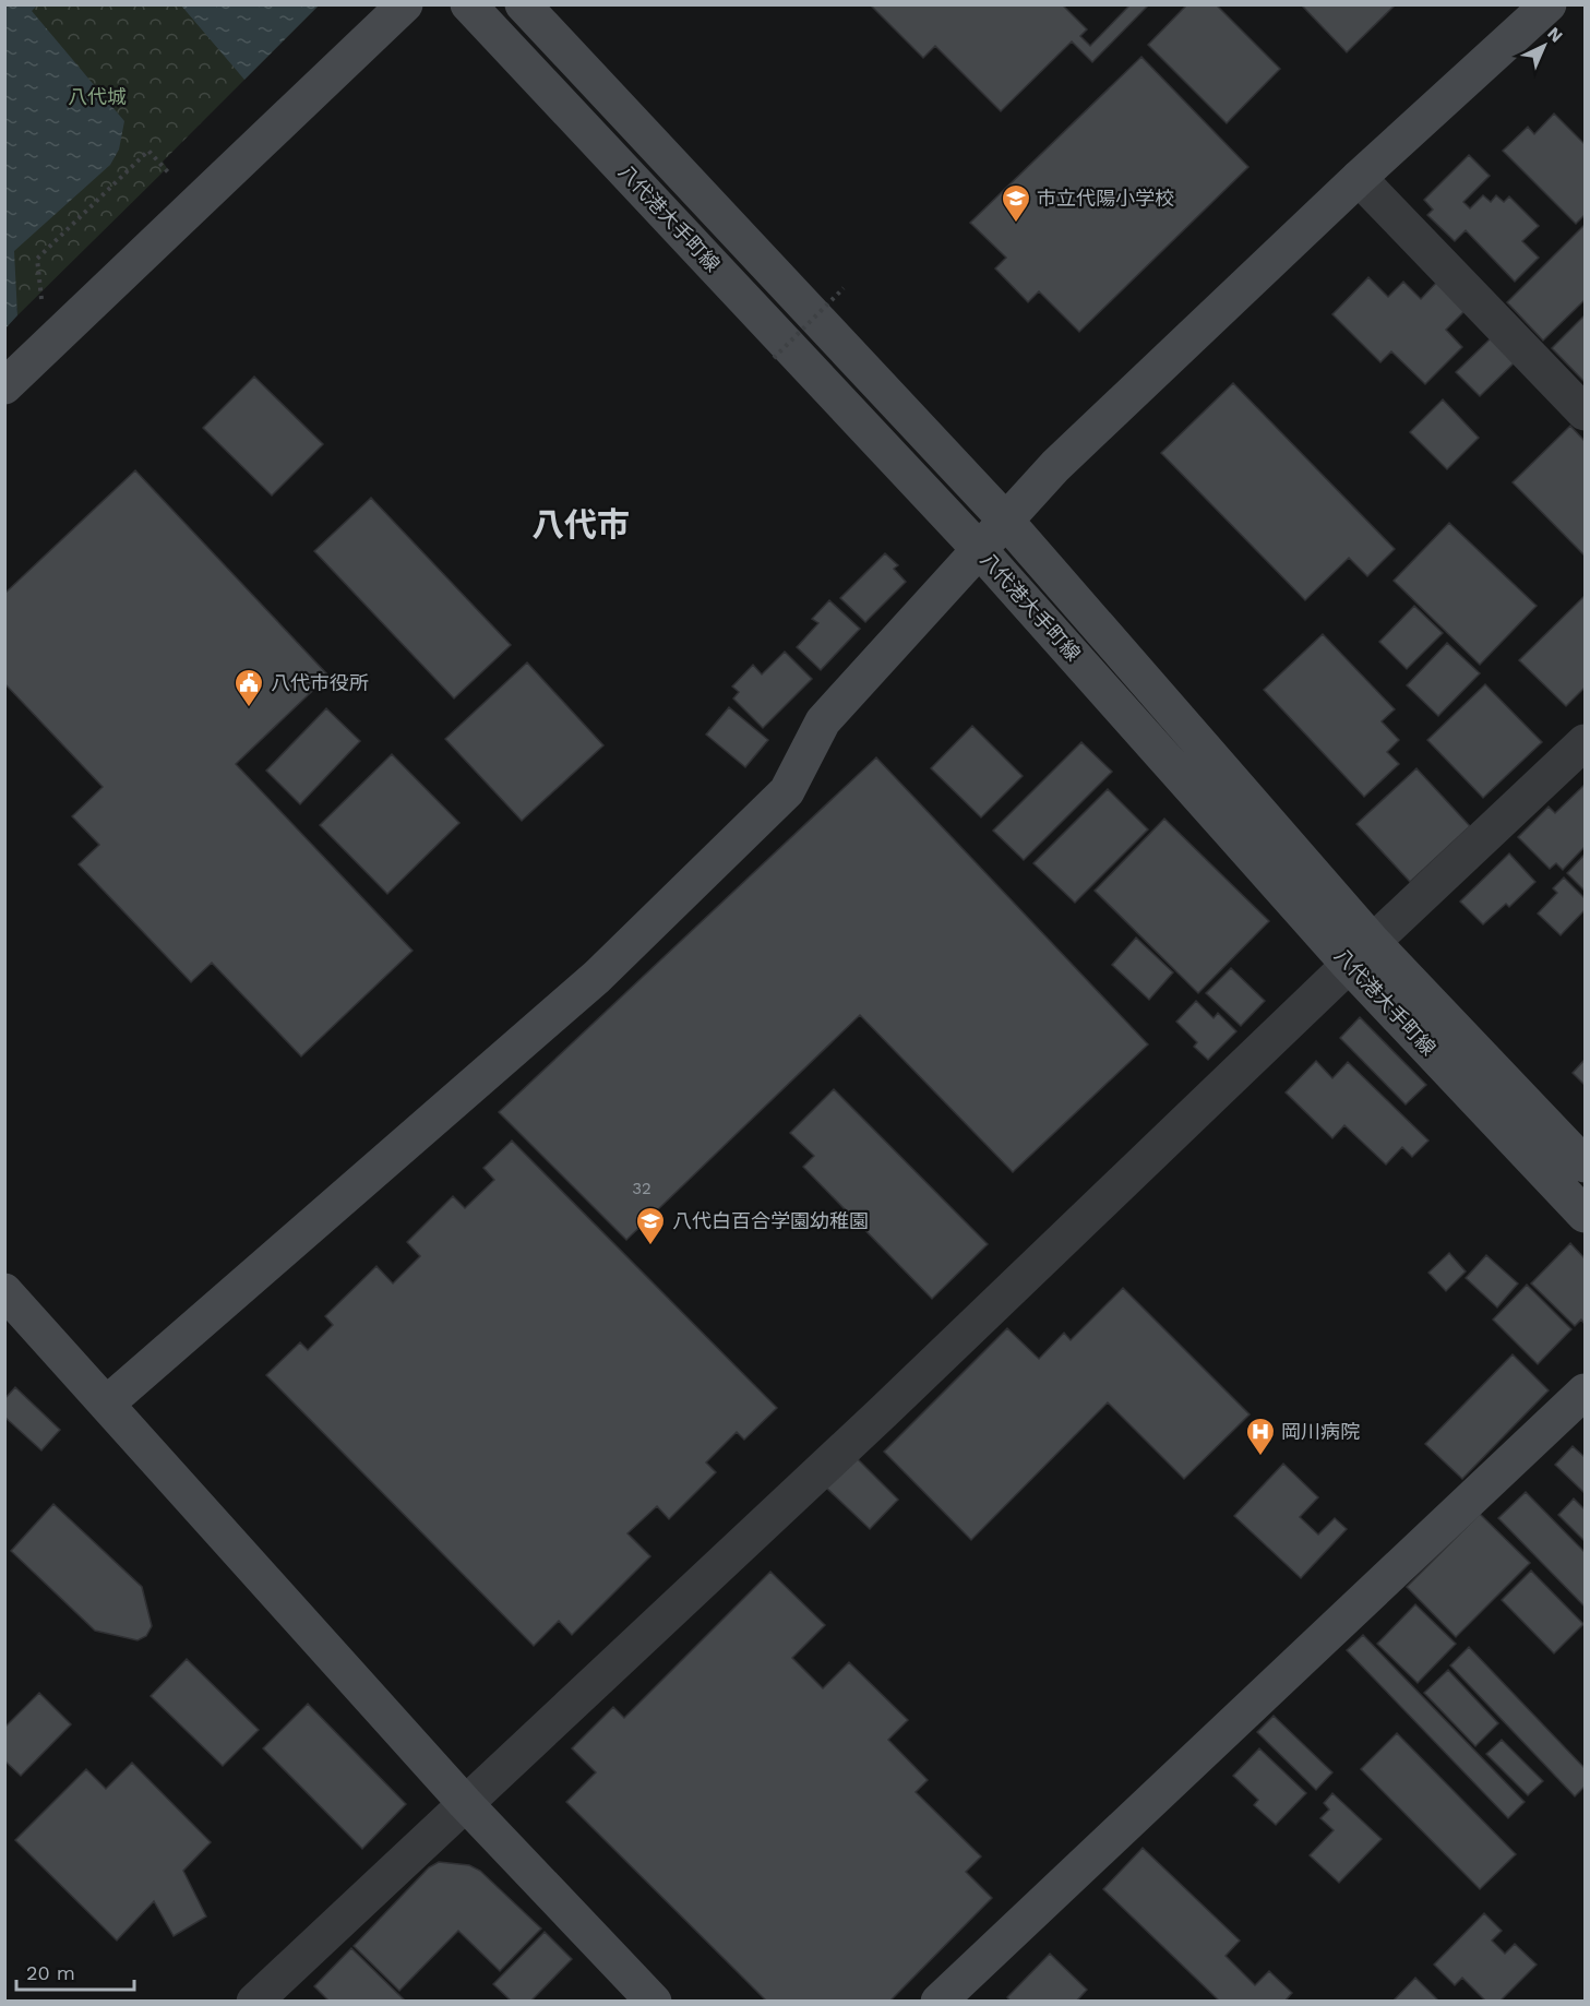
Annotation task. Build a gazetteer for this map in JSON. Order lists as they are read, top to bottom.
{
  "streets": {
    "street": ["八代港大手町線"]
  },
  "districts": ["八代市"],
  "parks": ["八代城"],
  "places": {
    "school or university": ["市立代陽小学校", "八代白百合学園幼稚園"],
    "public building": ["八代市役所"],
    "hospital": ["岡川病院"]
  },
  "house_numbers": ["32"],
  "scale_bar": "20 m",
  "north": "top right"
}
